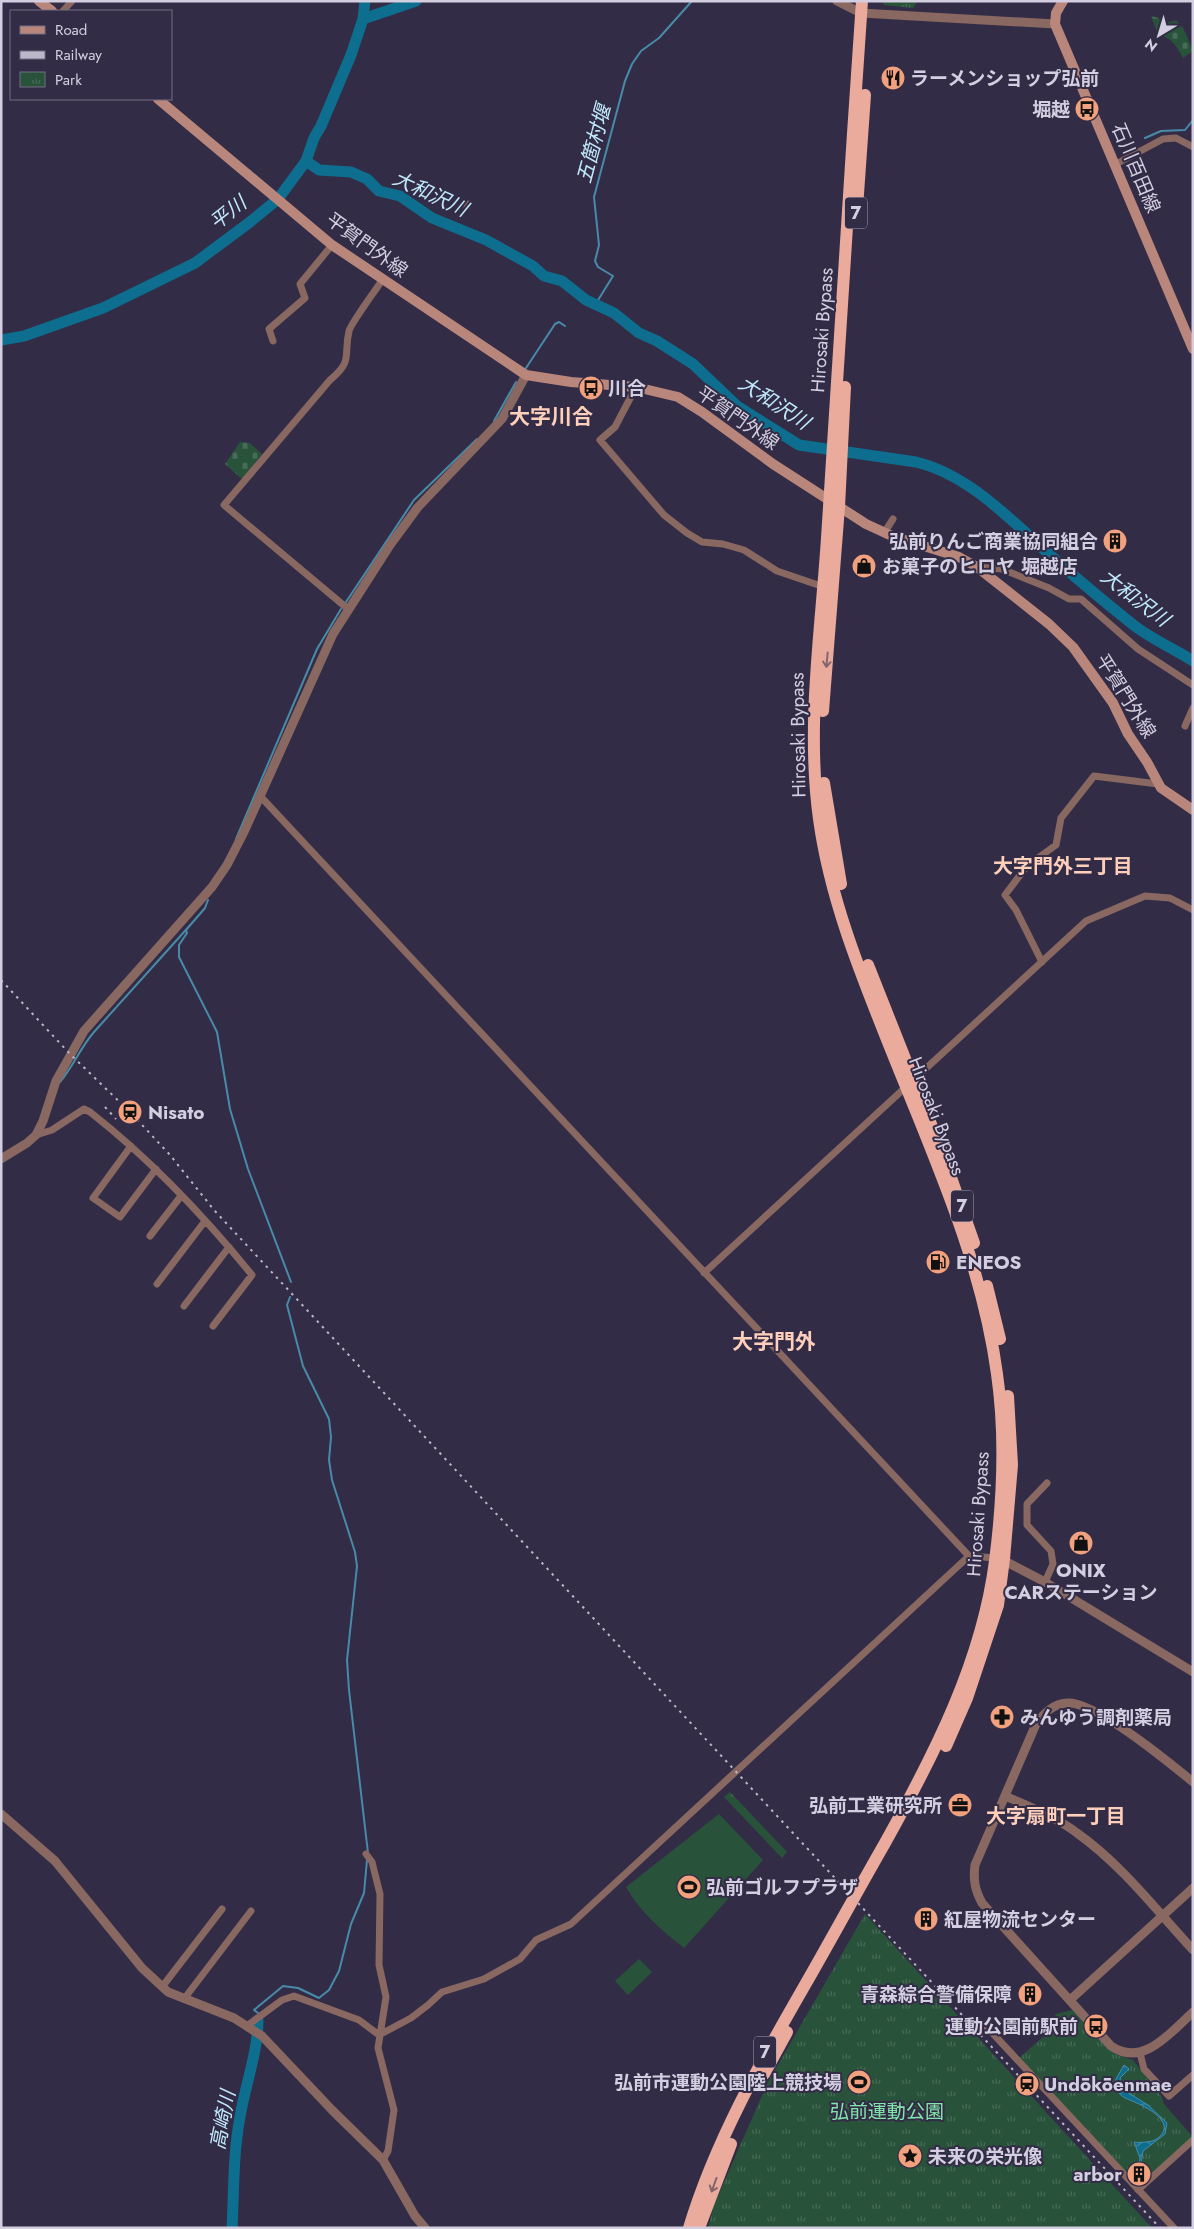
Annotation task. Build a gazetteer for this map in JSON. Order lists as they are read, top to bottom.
{
  "streets": {
    "highway": ["7", "Hirosaki Bypass"],
    "main road": ["石川百田線", "平賀門外線"]
  },
  "crossings": [
    ["7", "Hirosaki Bypass"],
    ["平賀門外線", "Hirosaki Bypass"]
  ],
  "districts": [
    "大字川合",
    "大字門外三丁目",
    "大字門外",
    "大字扇町一丁目"
  ],
  "water": [
    "五箇村堰",
    "大和沢川",
    "平川",
    "高崎川"
  ],
  "parks": ["弘前運動公園"],
  "places": {
    "restaurant": ["ラーメンショップ弘前"],
    "bus stop": ["堀越", "川合", "運動公園前駅前"],
    "building": [
      "弘前りんご商業協同組合",
      "紅屋物流センター",
      "青森綜合警備保障",
      "arbor"
    ],
    "shop": ["お菓子のヒロヤ 堀越店", "ONIX CARステーション"],
    "station": ["Nisato", "Undōkōenmae"],
    "fuel station": ["ENEOS"],
    "pharmacy": ["みんゆう調剤薬局"],
    "office": ["弘前工業研究所"],
    "sports": ["弘前ゴルフプラザ", "弘前市運動公園陸上競技場"],
    "place": ["未来の栄光像"]
  },
  "legend": ["Road", "Railway", "Park"],
  "north": "bottom left"
}
